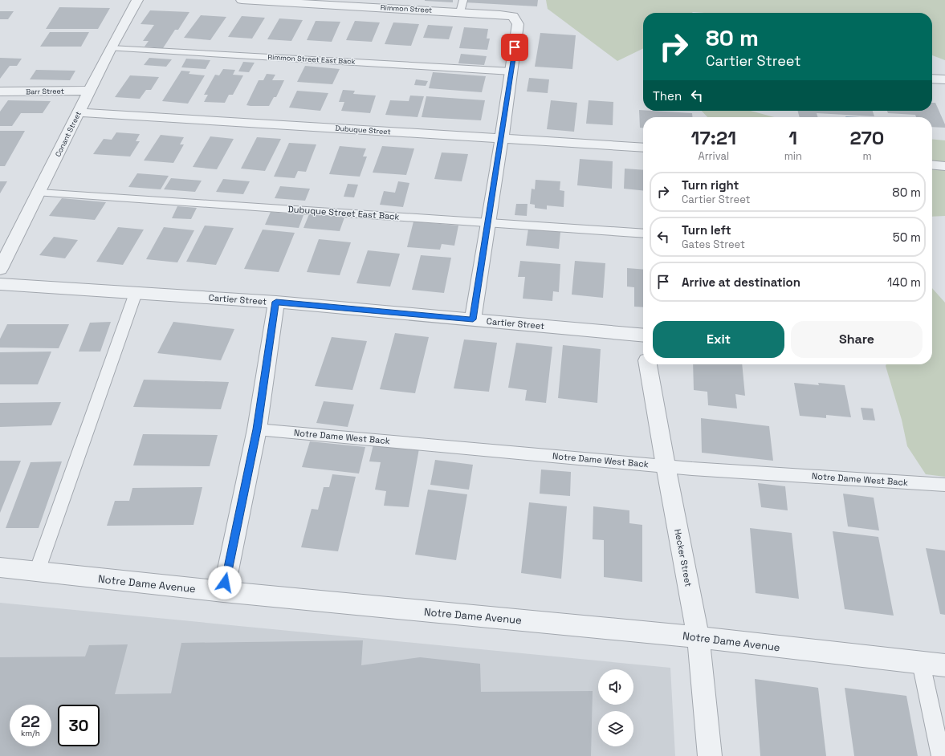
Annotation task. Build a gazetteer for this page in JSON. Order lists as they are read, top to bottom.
{
  "streets": {
    "street": [
      "Rimmon Street",
      "Barr Street",
      "Dubuque Street",
      "Conant Street",
      "Cartier Street",
      "Hecker Street",
      "Notre Dame Avenue"
    ],
    "lane": ["Rimmon Street East Back", "Dubuque Street East Back", "Notre Dame West Back"]
  },
  "crossings": [
    ["Rimmon Street", "Rimmon Street East Back"],
    ["Rimmon Street East Back", "Conant Street"],
    ["Barr Street", "Conant Street"],
    ["Dubuque Street", "Conant Street"],
    ["Conant Street", "Dubuque Street East Back"],
    ["Notre Dame West Back", "Hecker Street"],
    ["Hecker Street", "Notre Dame Avenue"]
  ],
  "page": {
    "turn": ["80 m", "Cartier Street"],
    "then": "Then",
    "eta": [
      "17:21",
      "Arrival",
      "1",
      "min",
      "270",
      "m"
    ],
    "list": [
      {
        "name": "Turn right",
        "note": "Cartier Street",
        "value": "80 m"
      },
      {
        "name": "Turn left",
        "note": "Gates Street",
        "value": "50 m"
      },
      {
        "name": "Arrive at destination",
        "value": "140 m"
      }
    ],
    "buttons": ["Exit", "Share"],
    "speed": "22 km/h",
    "limit": "30"
  }
}
